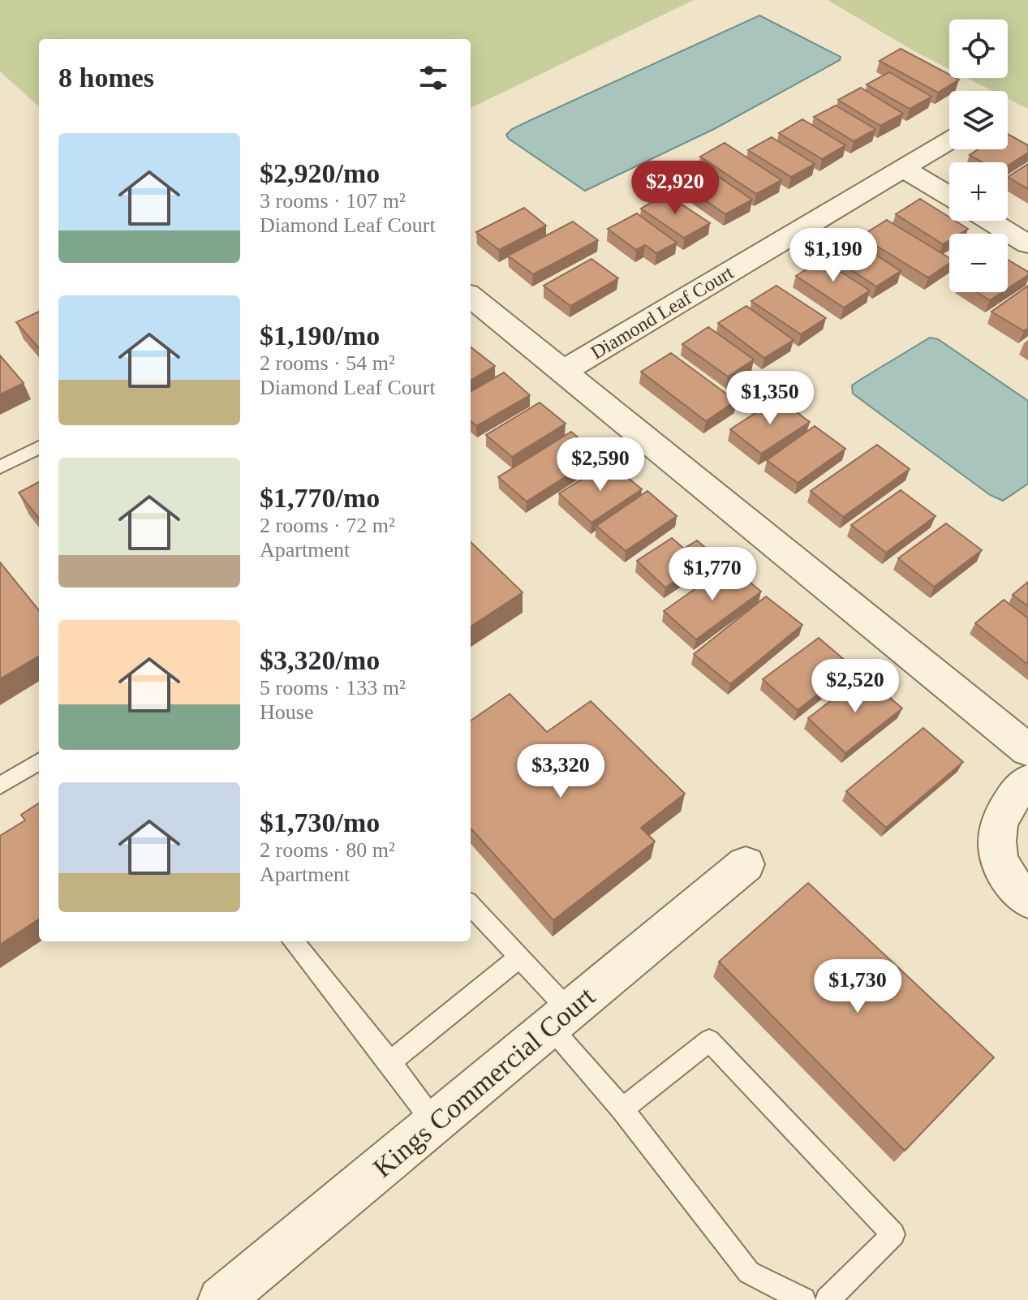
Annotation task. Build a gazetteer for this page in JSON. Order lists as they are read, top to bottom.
{
  "streets": {
    "street": ["Diamond Leaf Court", "Kings Commercial Court"]
  },
  "page": {
    "map_buttons": ["+", "−"],
    "heading": "8 homes",
    "list": [
      {
        "name": "$2,920/mo",
        "note": "3 rooms · 107 m² · Diamond Leaf Court"
      },
      {
        "name": "$1,190/mo",
        "note": "2 rooms · 54 m² · Diamond Leaf Court"
      },
      {
        "name": "$1,770/mo",
        "note": "2 rooms · 72 m² · Apartment"
      },
      {
        "name": "$3,320/mo",
        "note": "5 rooms · 133 m² · House"
      },
      {
        "name": "$1,730/mo",
        "note": "2 rooms · 80 m² · Apartment"
      }
    ],
    "price": [
      "$2,920",
      "$1,190",
      "$1,350",
      "$2,590",
      "$1,770",
      "$2,520",
      "$3,320",
      "$1,730"
    ]
  }
}
